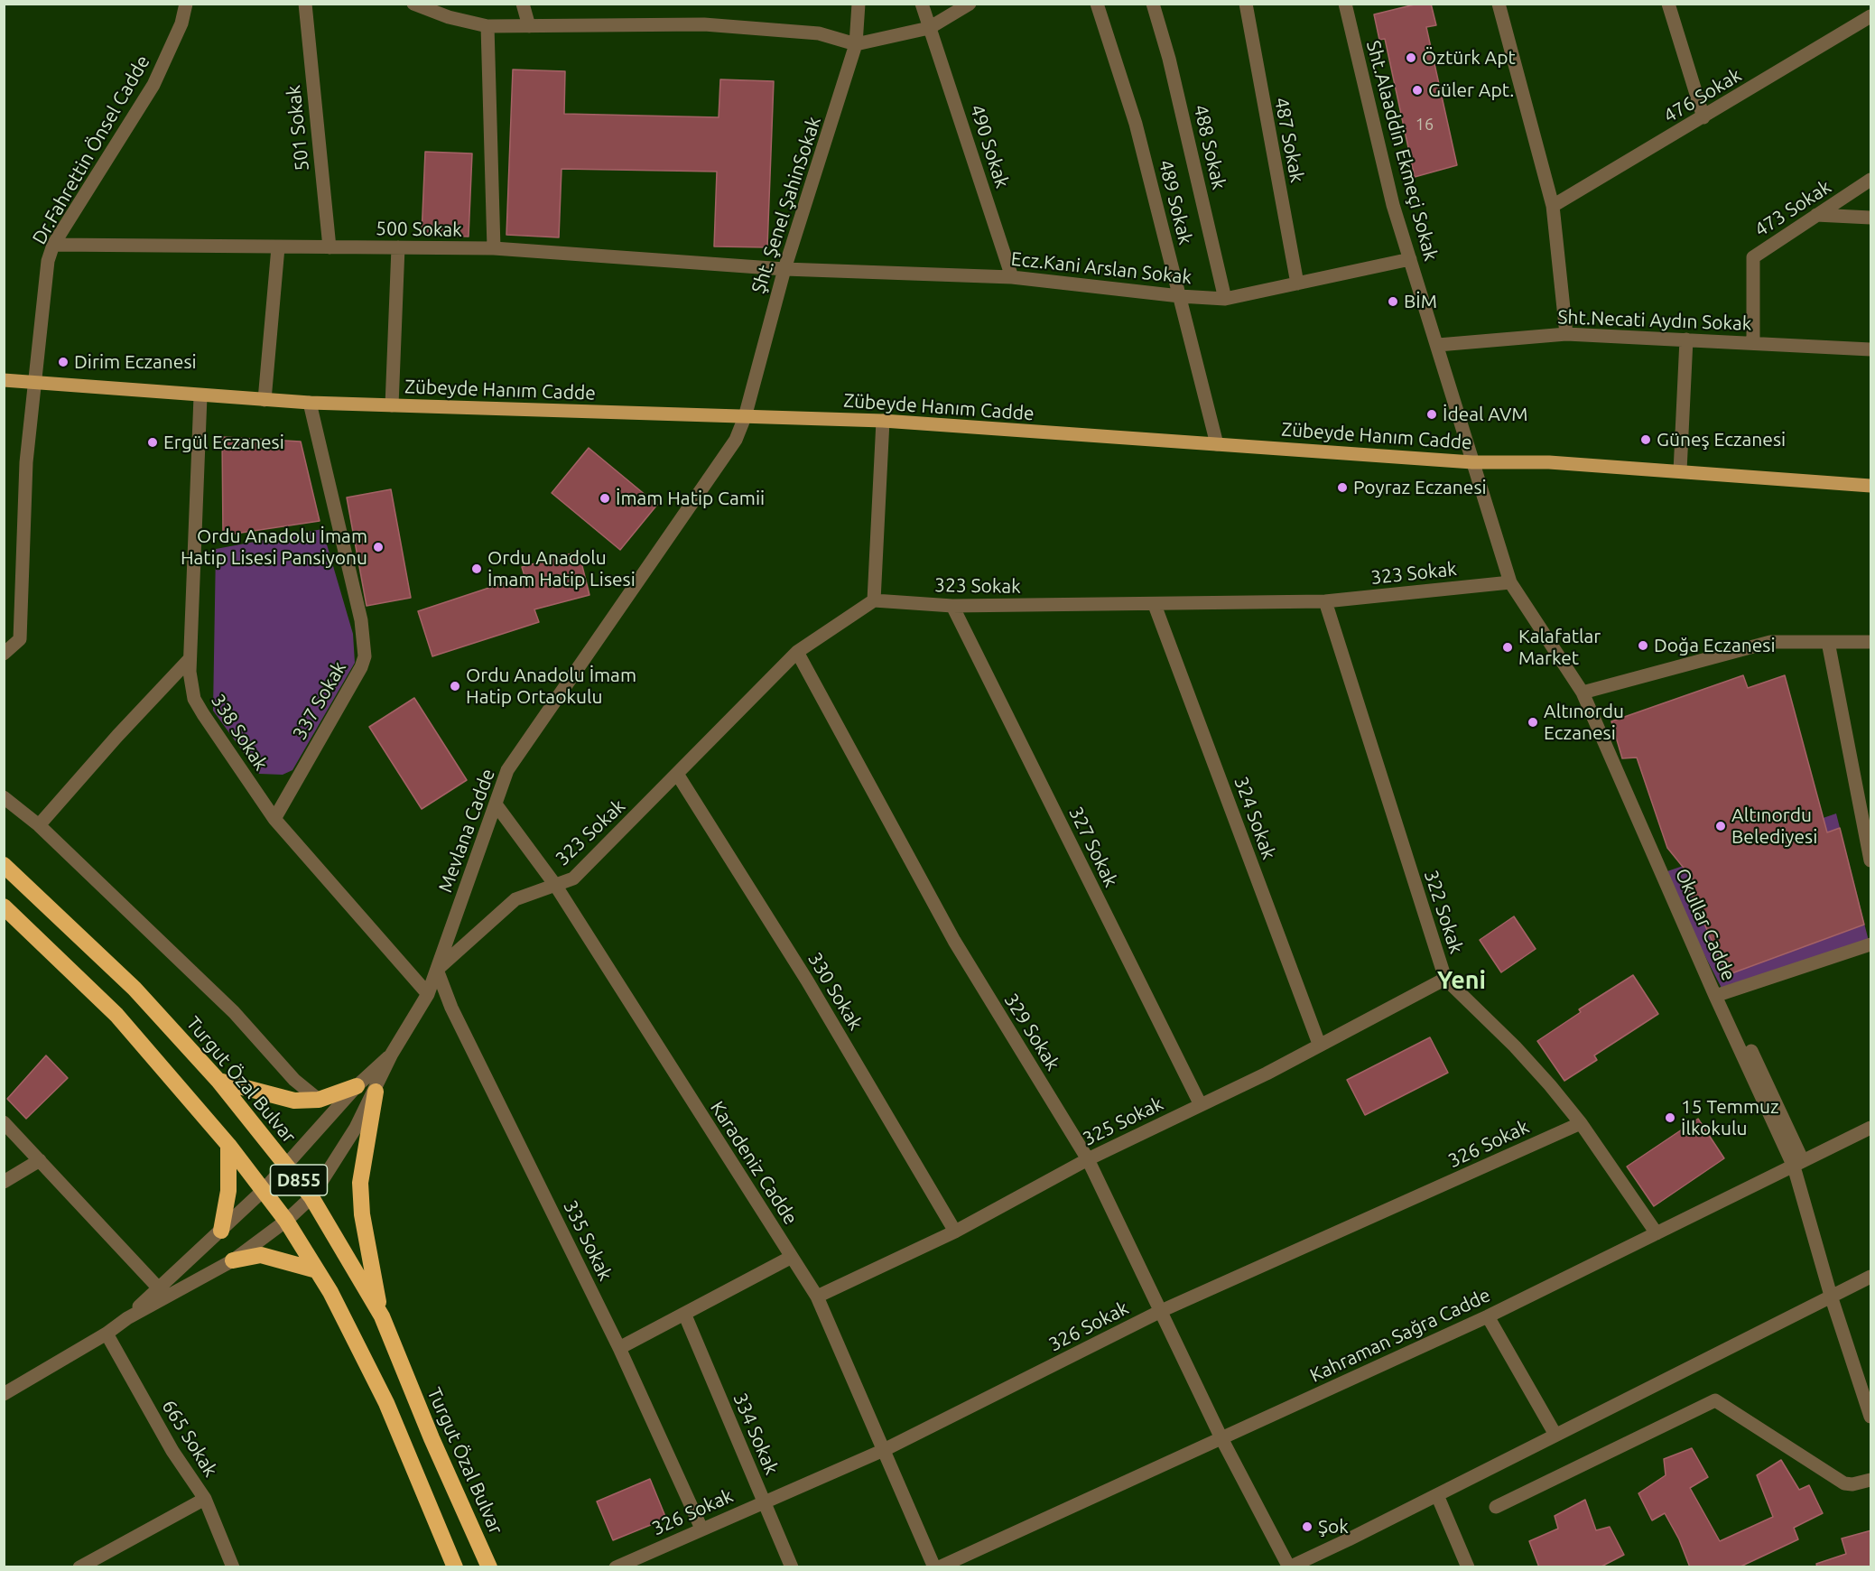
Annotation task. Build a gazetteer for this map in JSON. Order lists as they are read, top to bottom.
{
  "streets": {
    "highway": ["Turgut Özal Bulvar", "D855"],
    "main road": ["Zübeyde Hanım Cadde"],
    "street": [
      "476 Sokak",
      "501 Sokak",
      "487 Sokak",
      "490 Sokak",
      "488 Sokak",
      "Dr.Fahrettin Önsel Cadde",
      "Sht.Alaaddin Ekmeçi Sokak",
      "489 Sokak",
      "Şht. Şenel ŞahinSokak",
      "473 Sokak",
      "500 Sokak",
      "Ecz.Kani Arslan Sokak",
      "Sht.Necati Aydın Sokak",
      "323 Sokak",
      "337 Sokak",
      "338 Sokak",
      "324 Sokak",
      "Mevlana Cadde",
      "327 Sokak",
      "322 Sokak",
      "330 Sokak",
      "329 Sokak",
      "325 Sokak",
      "326 Sokak",
      "Karadeniz Cadde",
      "335 Sokak",
      "Kahraman Sağra Cadde",
      "334 Sokak",
      "665 Sokak"
    ]
  },
  "crossings": [
    ["501 Sokak", "500 Sokak"],
    ["487 Sokak", "Ecz.Kani Arslan Sokak"],
    ["490 Sokak", "Ecz.Kani Arslan Sokak"],
    ["488 Sokak", "Ecz.Kani Arslan Sokak"],
    ["Dr.Fahrettin Önsel Cadde", "500 Sokak"],
    ["Dr.Fahrettin Önsel Cadde", "Zübeyde Hanım Cadde"],
    ["Sht.Alaaddin Ekmeçi Sokak", "Ecz.Kani Arslan Sokak"],
    ["Sht.Alaaddin Ekmeçi Sokak", "Sht.Necati Aydın Sokak"],
    ["Sht.Alaaddin Ekmeçi Sokak", "Zübeyde Hanım Cadde"],
    ["489 Sokak", "Ecz.Kani Arslan Sokak"],
    ["489 Sokak", "Zübeyde Hanım Cadde"],
    ["Şht. Şenel ŞahinSokak", "500 Sokak"],
    ["Şht. Şenel ŞahinSokak", "Ecz.Kani Arslan Sokak"],
    ["Şht. Şenel ŞahinSokak", "Zübeyde Hanım Cadde"],
    ["Şht. Şenel ŞahinSokak", "Mevlana Cadde"],
    ["473 Sokak", "Sht.Necati Aydın Sokak"],
    ["500 Sokak", "Ecz.Kani Arslan Sokak"],
    ["Zübeyde Hanım Cadde", "337 Sokak"],
    ["Zübeyde Hanım Cadde", "338 Sokak"],
    ["Zübeyde Hanım Cadde", "Mevlana Cadde"],
    ["323 Sokak", "324 Sokak"],
    ["323 Sokak", "Mevlana Cadde"],
    ["323 Sokak", "327 Sokak"],
    ["323 Sokak", "322 Sokak"],
    ["323 Sokak", "330 Sokak"],
    ["323 Sokak", "329 Sokak"],
    ["323 Sokak", "Karadeniz Cadde"],
    ["323 Sokak", "335 Sokak"],
    ["337 Sokak", "338 Sokak"],
    ["338 Sokak", "Mevlana Cadde"],
    ["324 Sokak", "325 Sokak"],
    ["Mevlana Cadde", "Turgut Özal Bulvar"],
    ["Mevlana Cadde", "Karadeniz Cadde"],
    ["Mevlana Cadde", "D855"],
    ["Mevlana Cadde", "335 Sokak"],
    ["327 Sokak", "325 Sokak"],
    ["322 Sokak", "325 Sokak"],
    ["322 Sokak", "326 Sokak"],
    ["322 Sokak", "Kahraman Sağra Cadde"],
    ["330 Sokak", "325 Sokak"],
    ["329 Sokak", "325 Sokak"],
    ["329 Sokak", "326 Sokak"],
    ["329 Sokak", "Kahraman Sağra Cadde"],
    ["325 Sokak", "Karadeniz Cadde"],
    ["326 Sokak", "Karadeniz Cadde"],
    ["326 Sokak", "335 Sokak"],
    ["326 Sokak", "334 Sokak"]
  ],
  "districts": ["Yeni"],
  "places": [
    "Öztürk Apt",
    "Güler Apt.",
    "BİM",
    "Dirim Eczanesi",
    "İdeal AVM",
    "Güneş Eczanesi",
    "Ergül Eczanesi",
    "Poyraz Eczanesi",
    "İmam Hatip Camii",
    "Ordu Anadolu İmam Hatip Lisesi Pansiyonu",
    "Ordu Anadolu İmam Hatip Lisesi",
    "Doğa Eczanesi",
    "Kalafatlar Market",
    "Ordu Anadolu İmam Hatip Ortaokulu",
    "Altınordu Eczanesi",
    "Altınordu Belediyesi",
    "15 Temmuz İlkokulu",
    "Şok"
  ],
  "house_numbers": ["16"]
}
